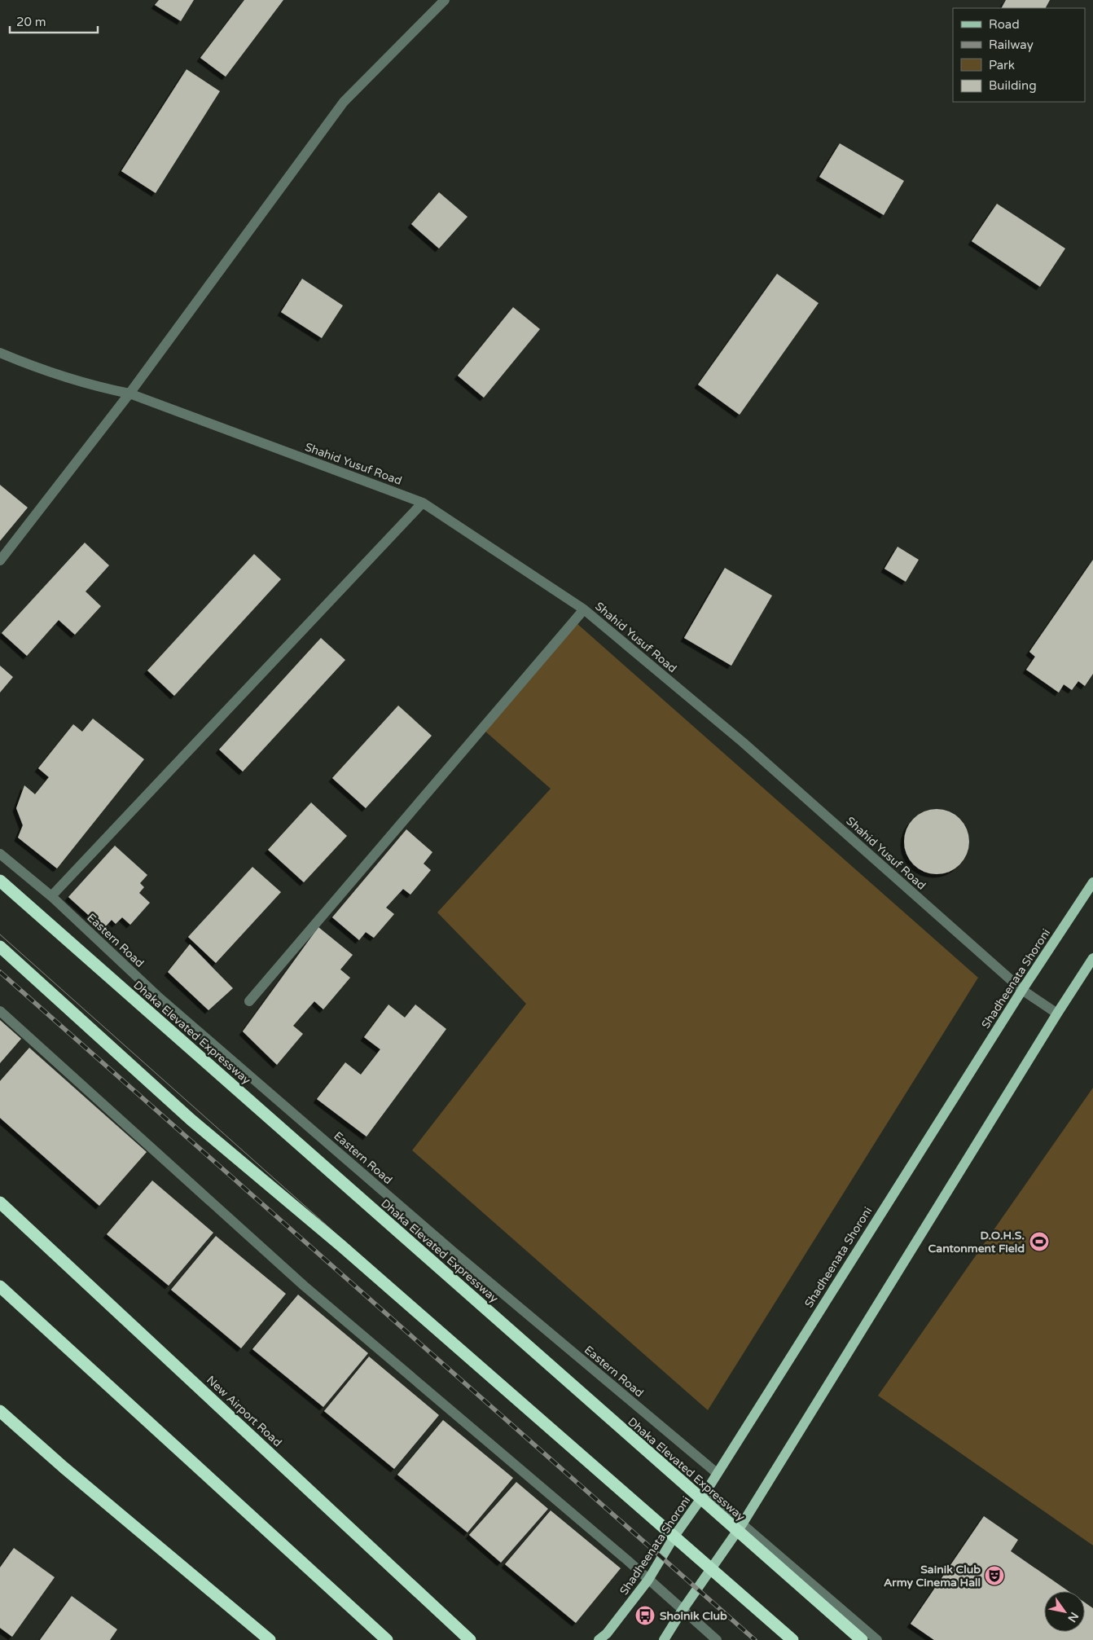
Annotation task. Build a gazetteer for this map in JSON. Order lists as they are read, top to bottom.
{
  "streets": {
    "highway": ["Dhaka Elevated Expressway", "New Airport Road"],
    "main road": ["Shadheenata Shoroni"],
    "street": ["Shahid Yusuf Road", "Eastern Road"]
  },
  "crossings": [
    ["Shahid Yusuf Road", "Shadheenata Shoroni"],
    ["Eastern Road", "Shadheenata Shoroni"]
  ],
  "places": {
    "sports": ["D.O.H.S. Cantonment Field"],
    "theatre": ["Sainik Club Army Cinema Hall"],
    "bus stop": ["Shoinik Club"]
  },
  "legend": [
    "Road",
    "Railway",
    "Park",
    "Building"
  ],
  "scale_bar": "20 m",
  "north": "bottom right"
}
